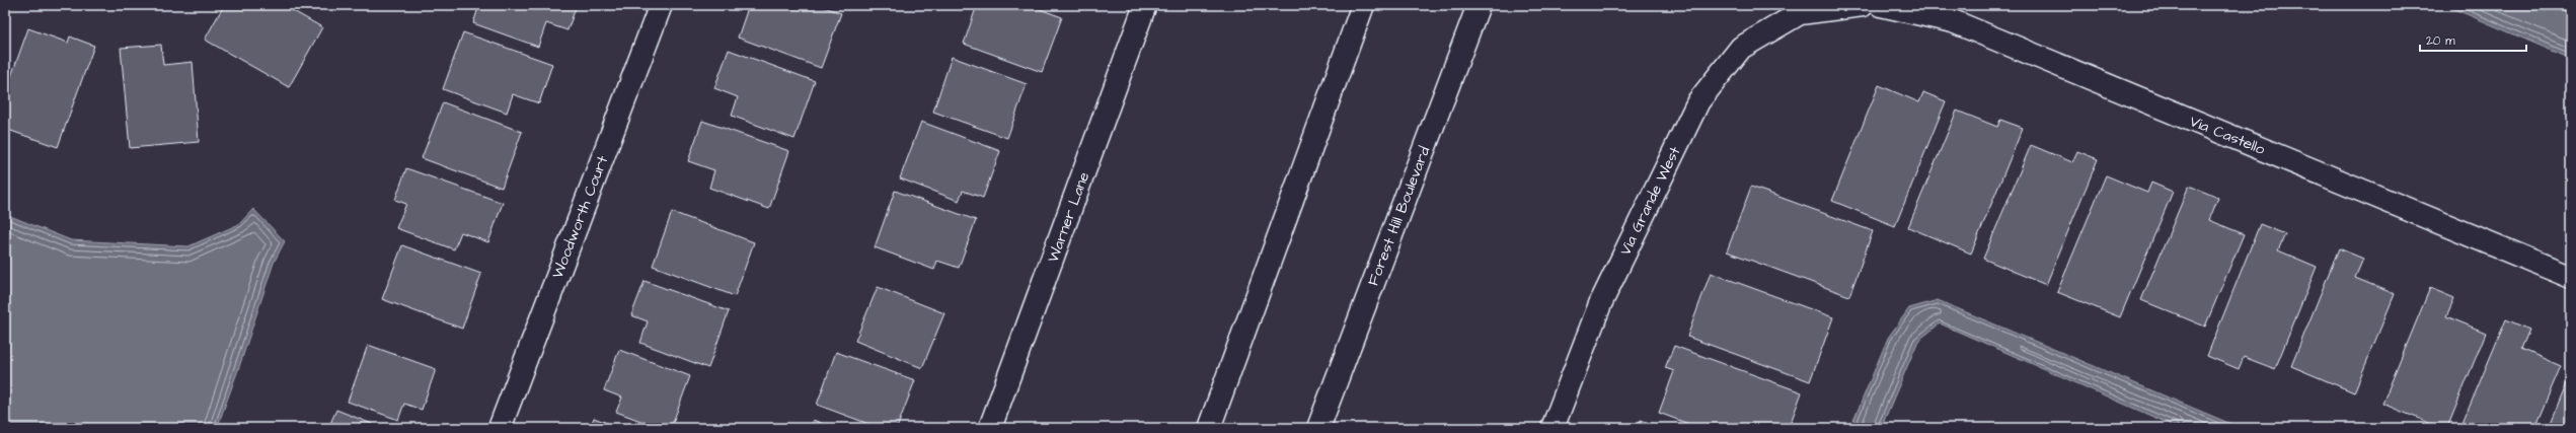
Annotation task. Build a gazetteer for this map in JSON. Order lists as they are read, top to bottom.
{
  "streets": {
    "street": [
      "Via Castello",
      "Via Grande West",
      "Forest Hill Boulevard",
      "Woodworth Court",
      "Warner Lane"
    ]
  },
  "scale_bar": "20 m"
}
